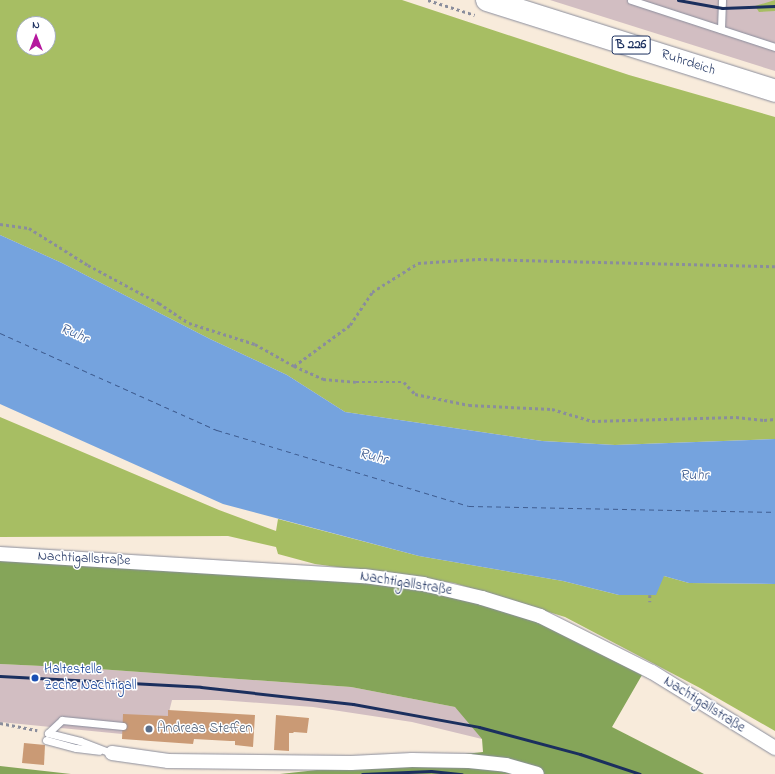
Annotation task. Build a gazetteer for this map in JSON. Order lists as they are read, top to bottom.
{
  "streets": {
    "main road": ["B 226", "Ruhrdeich"],
    "street": ["Nachtigallstraße"]
  },
  "water": ["Ruhr"],
  "places": ["Haltestelle Zeche Nachtigall", "Andreas Steffen"],
  "north": "top"
}
